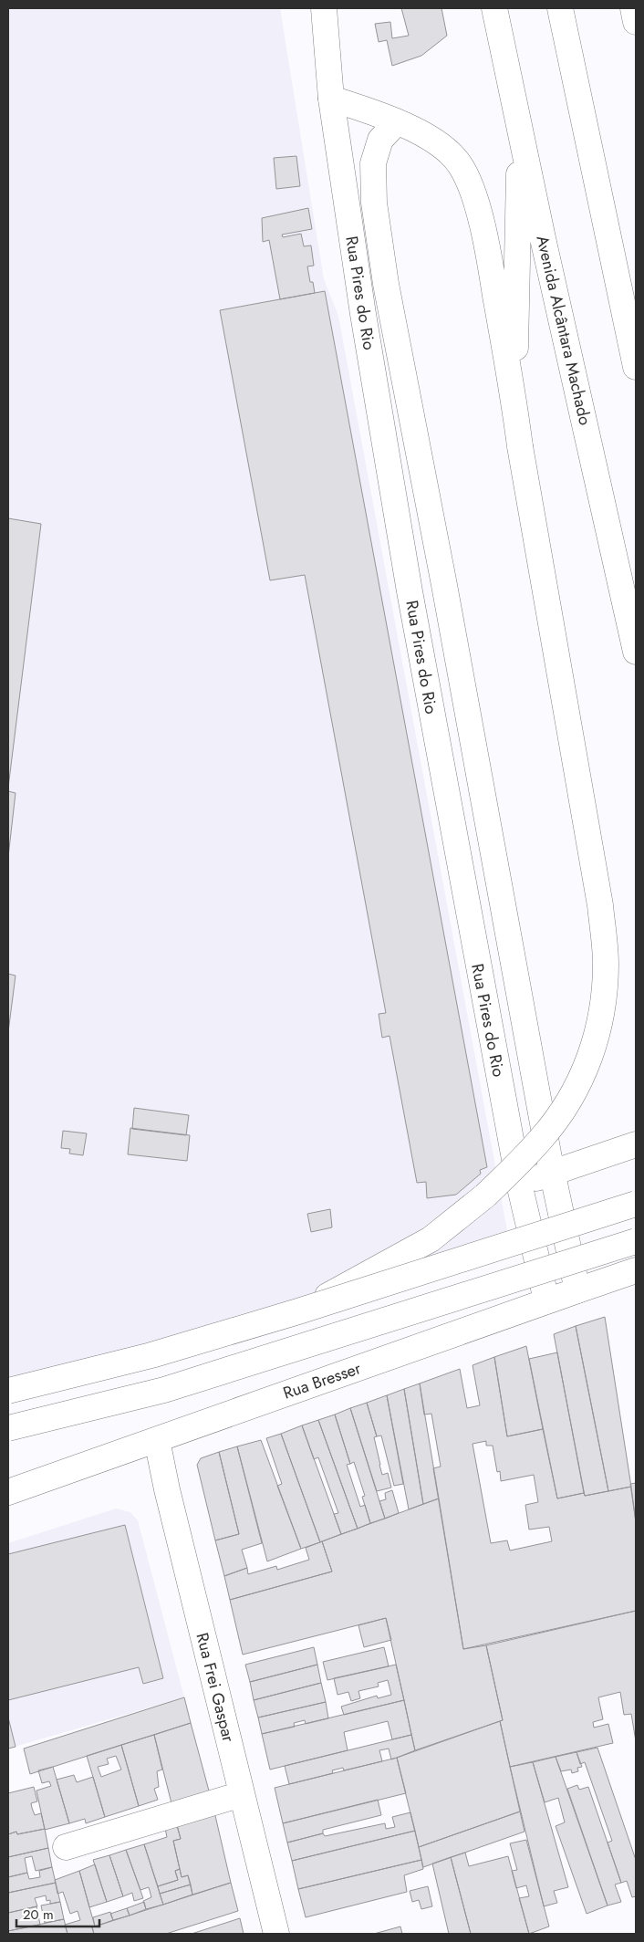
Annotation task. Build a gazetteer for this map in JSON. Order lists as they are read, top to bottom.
{
  "streets": {
    "main road": [
      "Rua Pires do Rio",
      "Avenida Alcântara Machado",
      "Rua Bresser",
      "Rua Frei Gaspar"
    ]
  },
  "crossings": [
    ["Rua Pires do Rio", "Rua Bresser"],
    ["Rua Bresser", "Rua Frei Gaspar"]
  ],
  "scale_bar": "20 m"
}
